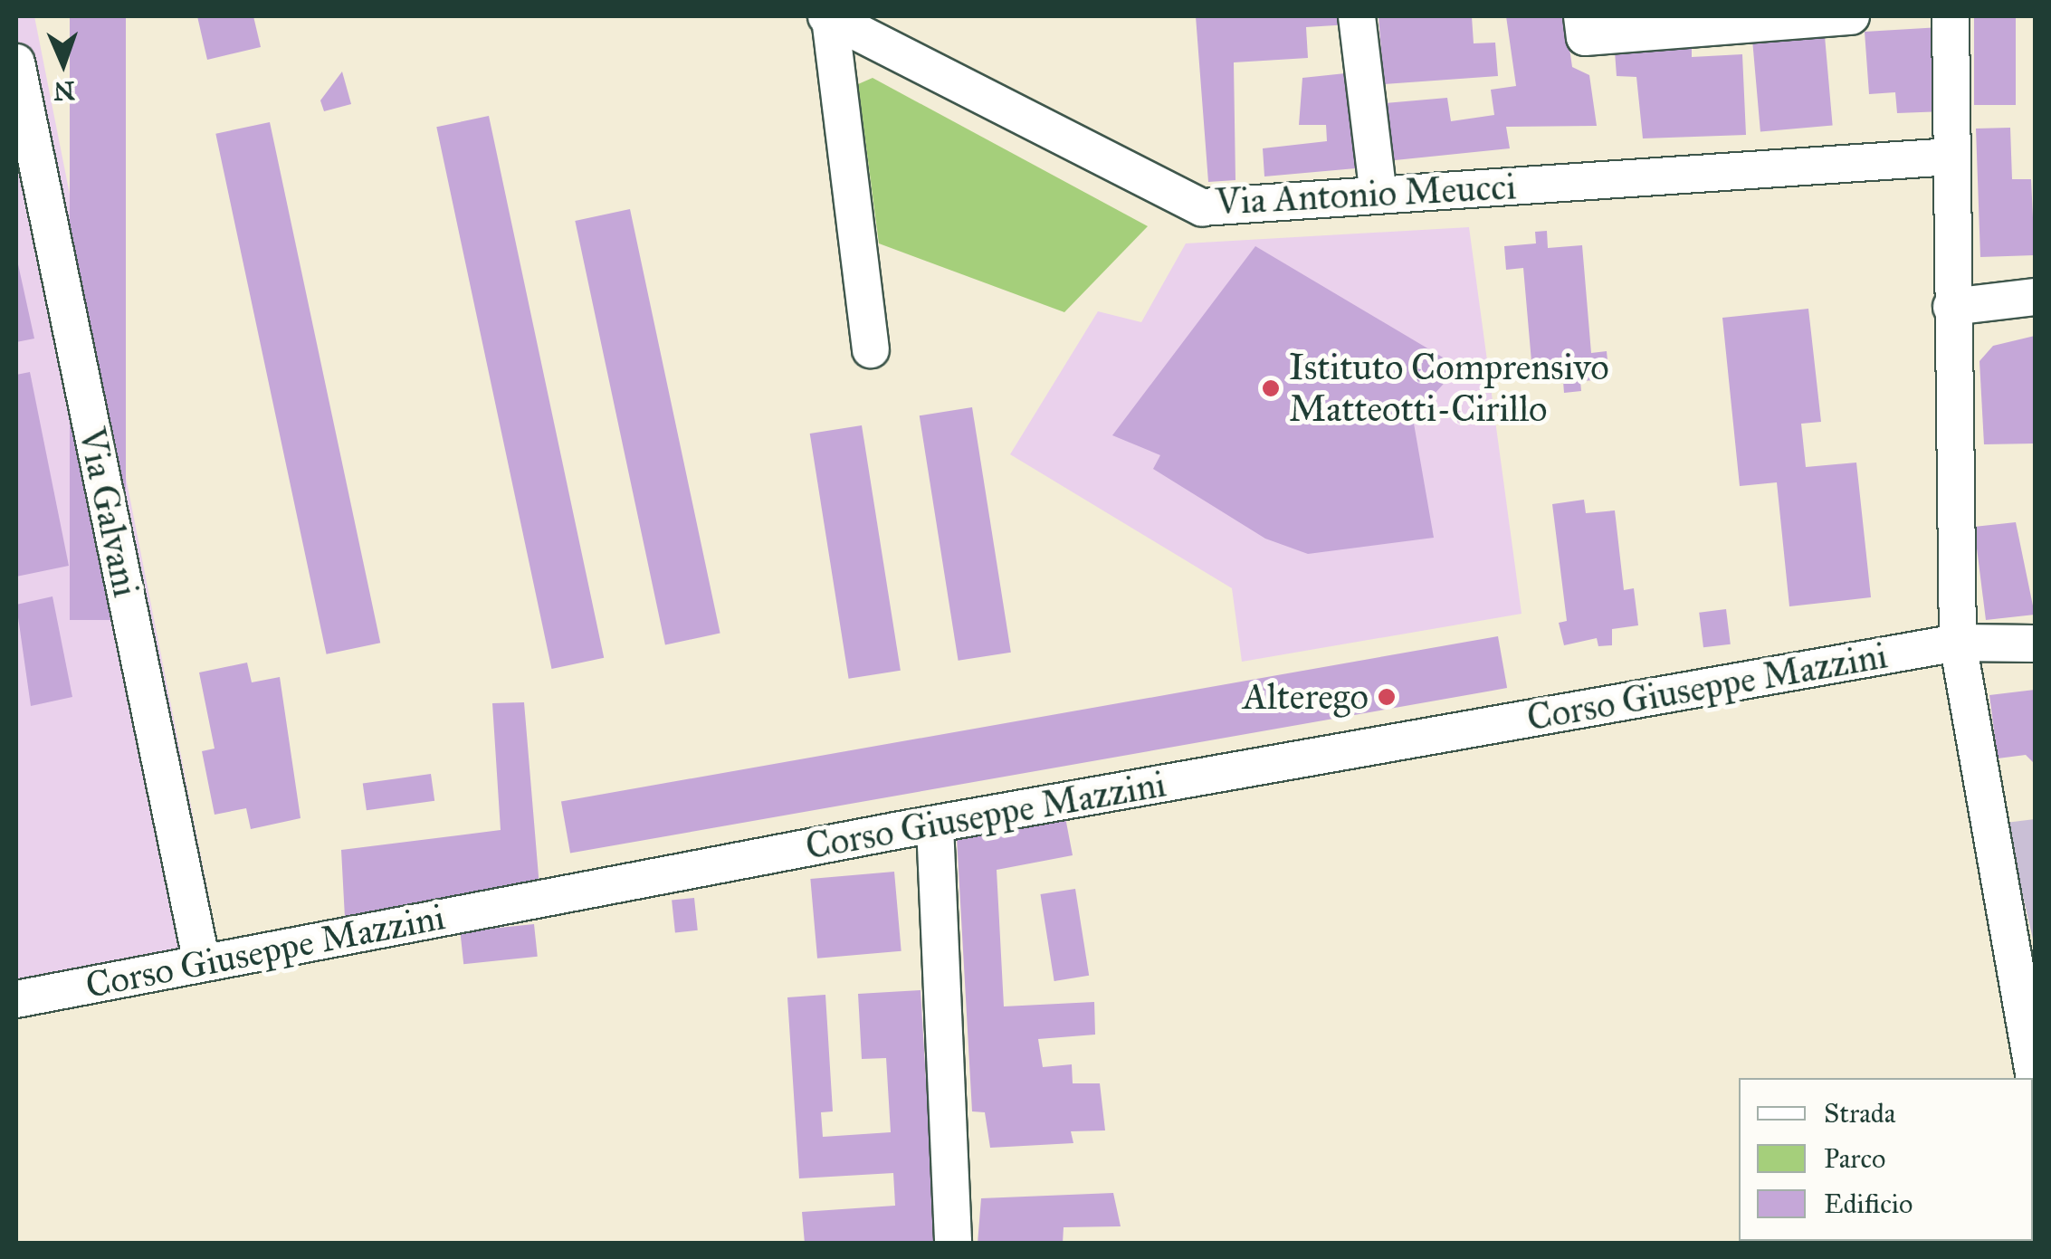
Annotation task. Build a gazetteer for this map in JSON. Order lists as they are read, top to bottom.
{
  "streets": {
    "street": ["Via Antonio Meucci", "Via Galvani", "Corso Giuseppe Mazzini"]
  },
  "crossings": [
    ["Via Galvani", "Corso Giuseppe Mazzini"]
  ],
  "places": ["Istituto Comprensivo Matteotti-Cirillo", "Alterego"],
  "legend": ["Strada", "Parco", "Edificio"],
  "north": "bottom"
}
